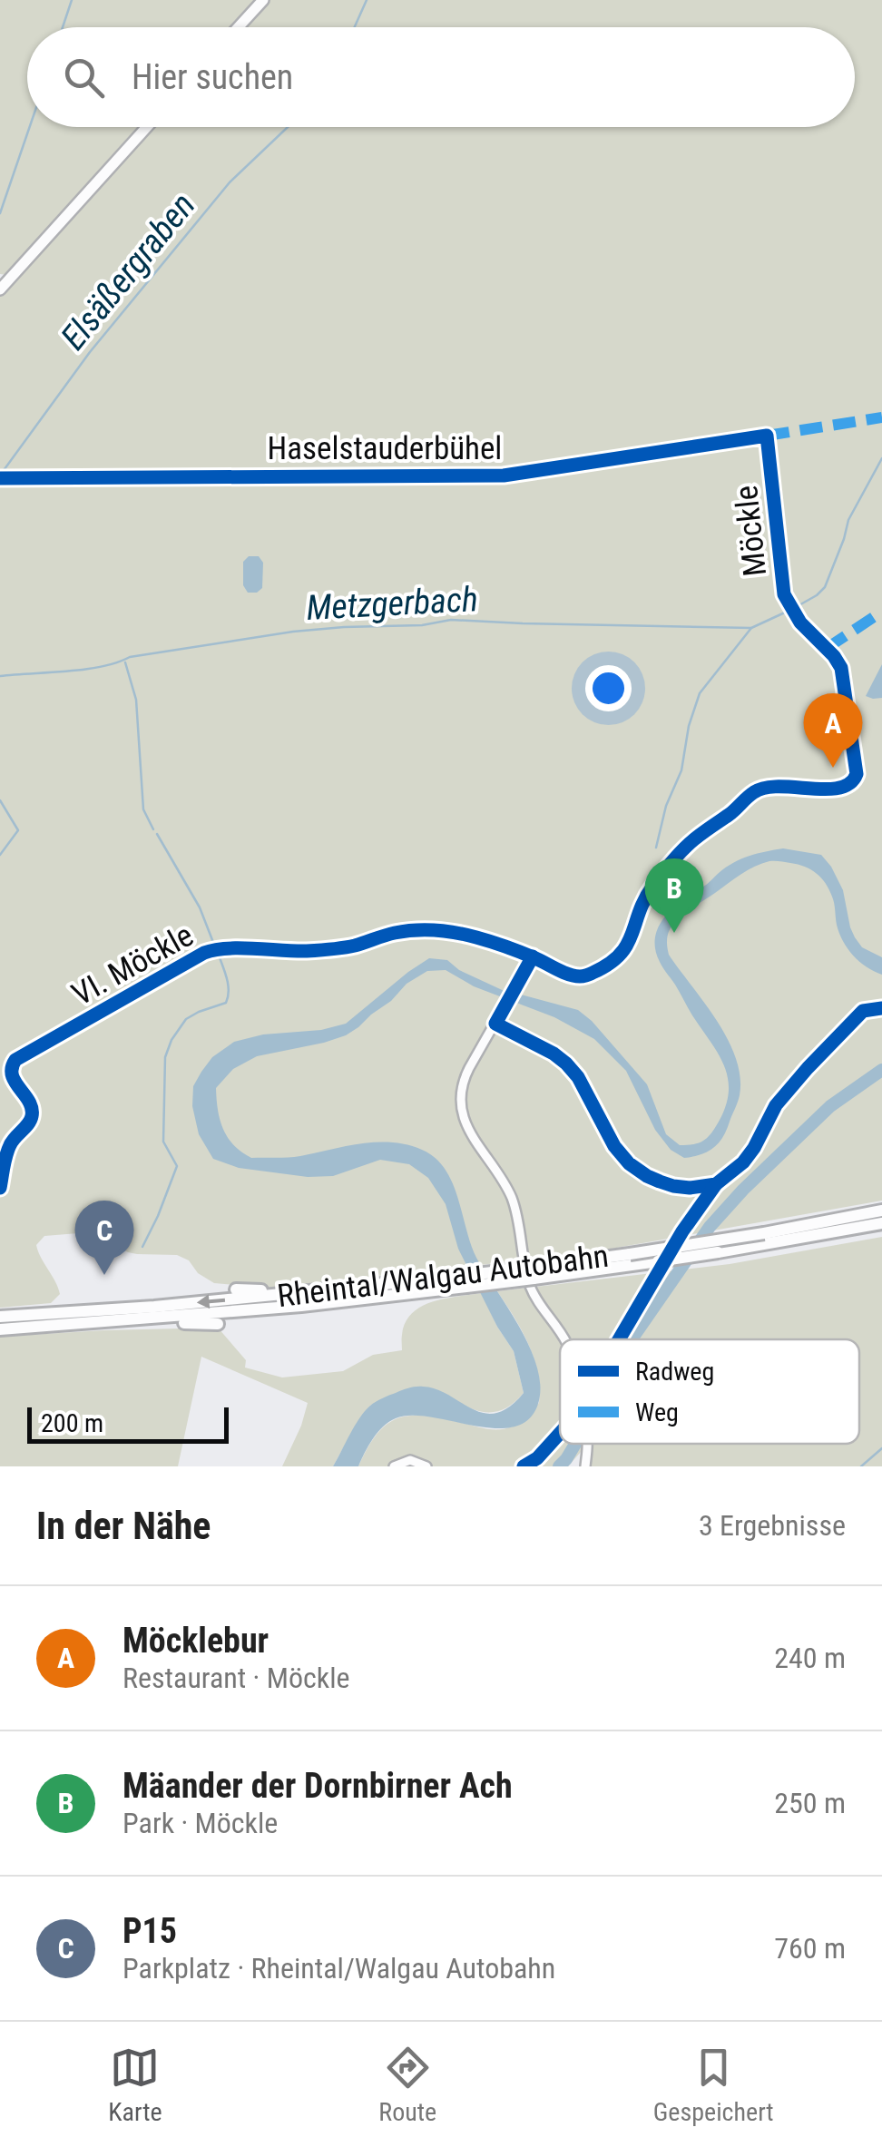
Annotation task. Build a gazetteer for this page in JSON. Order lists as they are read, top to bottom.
{
  "streets": {
    "highway": ["Rheintal/Walgau Autobahn"],
    "street": ["Haselstauderbühel", "Möckle", "VI. Möckle"]
  },
  "crossings": [
    ["Haselstauderbühel", "Möckle"],
    ["Möckle", "VI. Möckle"]
  ],
  "water": ["Elsäßergraben", "Metzgerbach"],
  "legend": ["Radweg", "Weg"],
  "scale_bar": "200 m",
  "page": {
    "search": "Hier suchen",
    "pins": ["A", "B", "C"],
    "scale": "200 m",
    "heading": ["In der Nähe", "3 Ergebnisse"],
    "list": [
      {
        "mark": "A",
        "name": "Möcklebur",
        "note": "Restaurant · Möckle",
        "value": "240 m"
      },
      {
        "mark": "B",
        "name": "Mäander der Dornbirner Ach",
        "note": "Park · Möckle",
        "value": "250 m"
      },
      {
        "mark": "C",
        "name": "P15",
        "note": "Parkplatz · Rheintal/Walgau Autobahn",
        "value": "760 m"
      }
    ],
    "nav": ["Karte", "Route", "Gespeichert"]
  }
}
